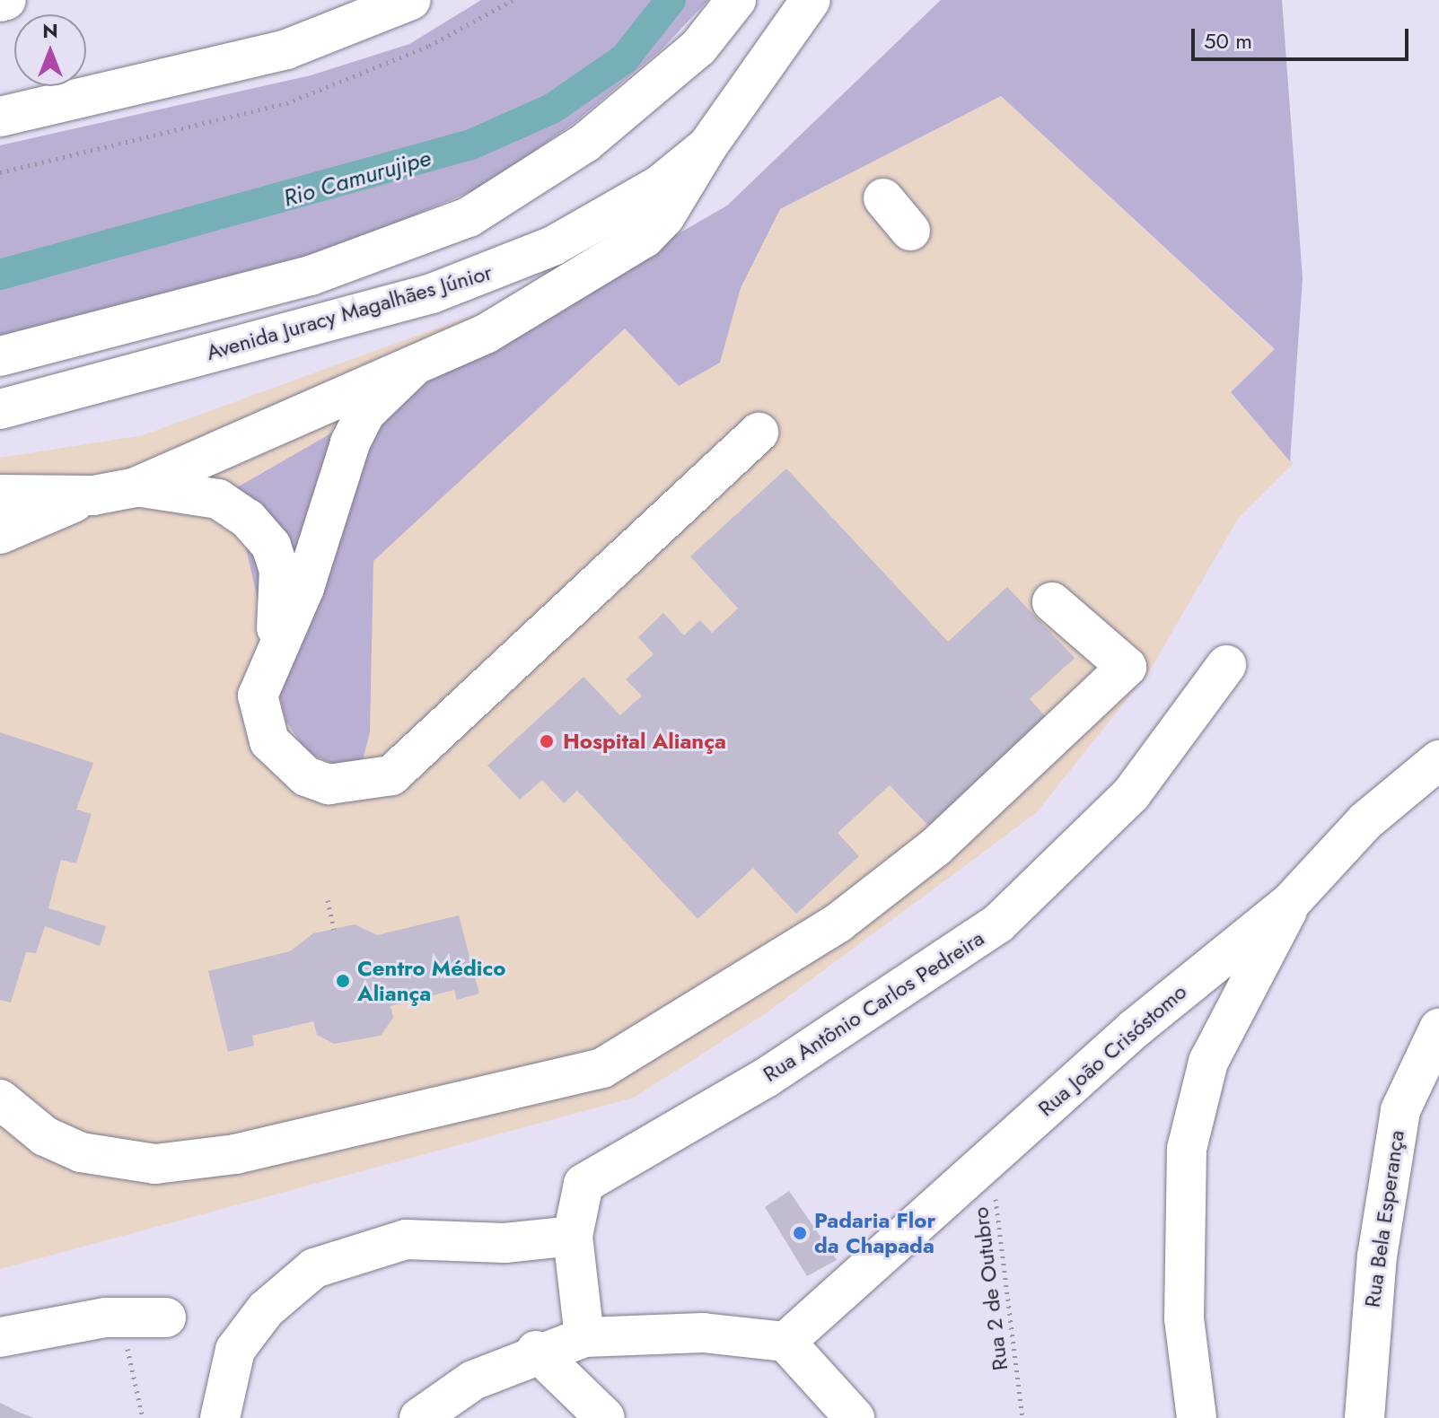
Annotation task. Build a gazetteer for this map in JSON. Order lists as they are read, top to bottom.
{
  "streets": {
    "street": [
      "Avenida Juracy Magalhães Júnior",
      "Rua Antônio Carlos Pedreira",
      "Rua João Crisóstomo",
      "Rua Bela Esperança"
    ],
    "path": ["Rua 2 de Outubro"]
  },
  "crossings": [
    ["Rua João Crisóstomo", "Rua 2 de Outubro"]
  ],
  "water": ["Rio Camurujipe"],
  "places": ["Hospital Aliança", "Centro Médico Aliança", "Padaria Flor da Chapada"],
  "scale_bar": "50 m",
  "north": "top"
}
